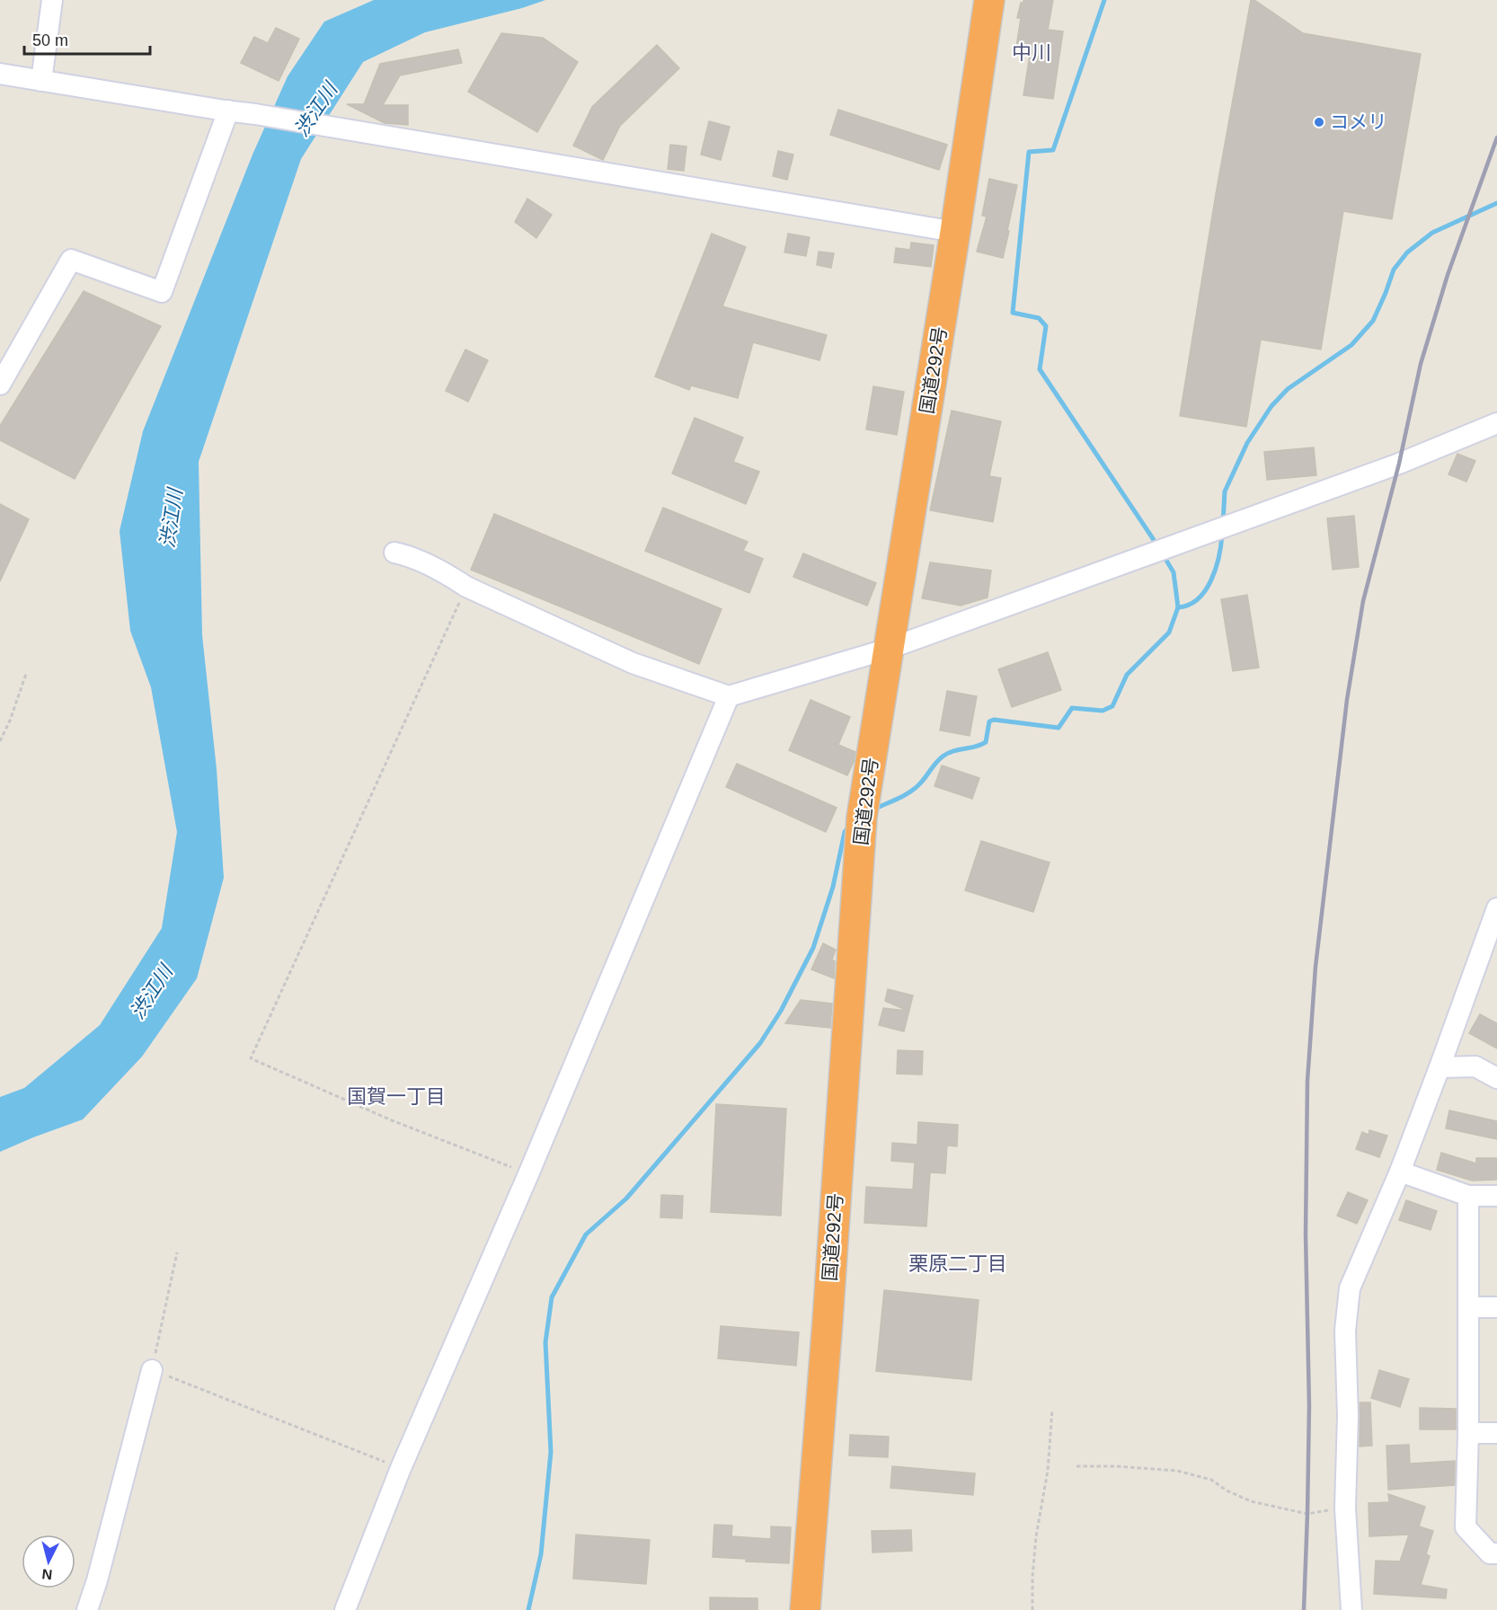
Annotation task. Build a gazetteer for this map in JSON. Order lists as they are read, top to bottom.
{
  "streets": {
    "highway": ["国道292号"]
  },
  "districts": ["中川", "国賀一丁目", "栗原二丁目"],
  "water": ["渋江川"],
  "places": ["コメリ"],
  "scale_bar": "50 m",
  "north": "bottom"
}
